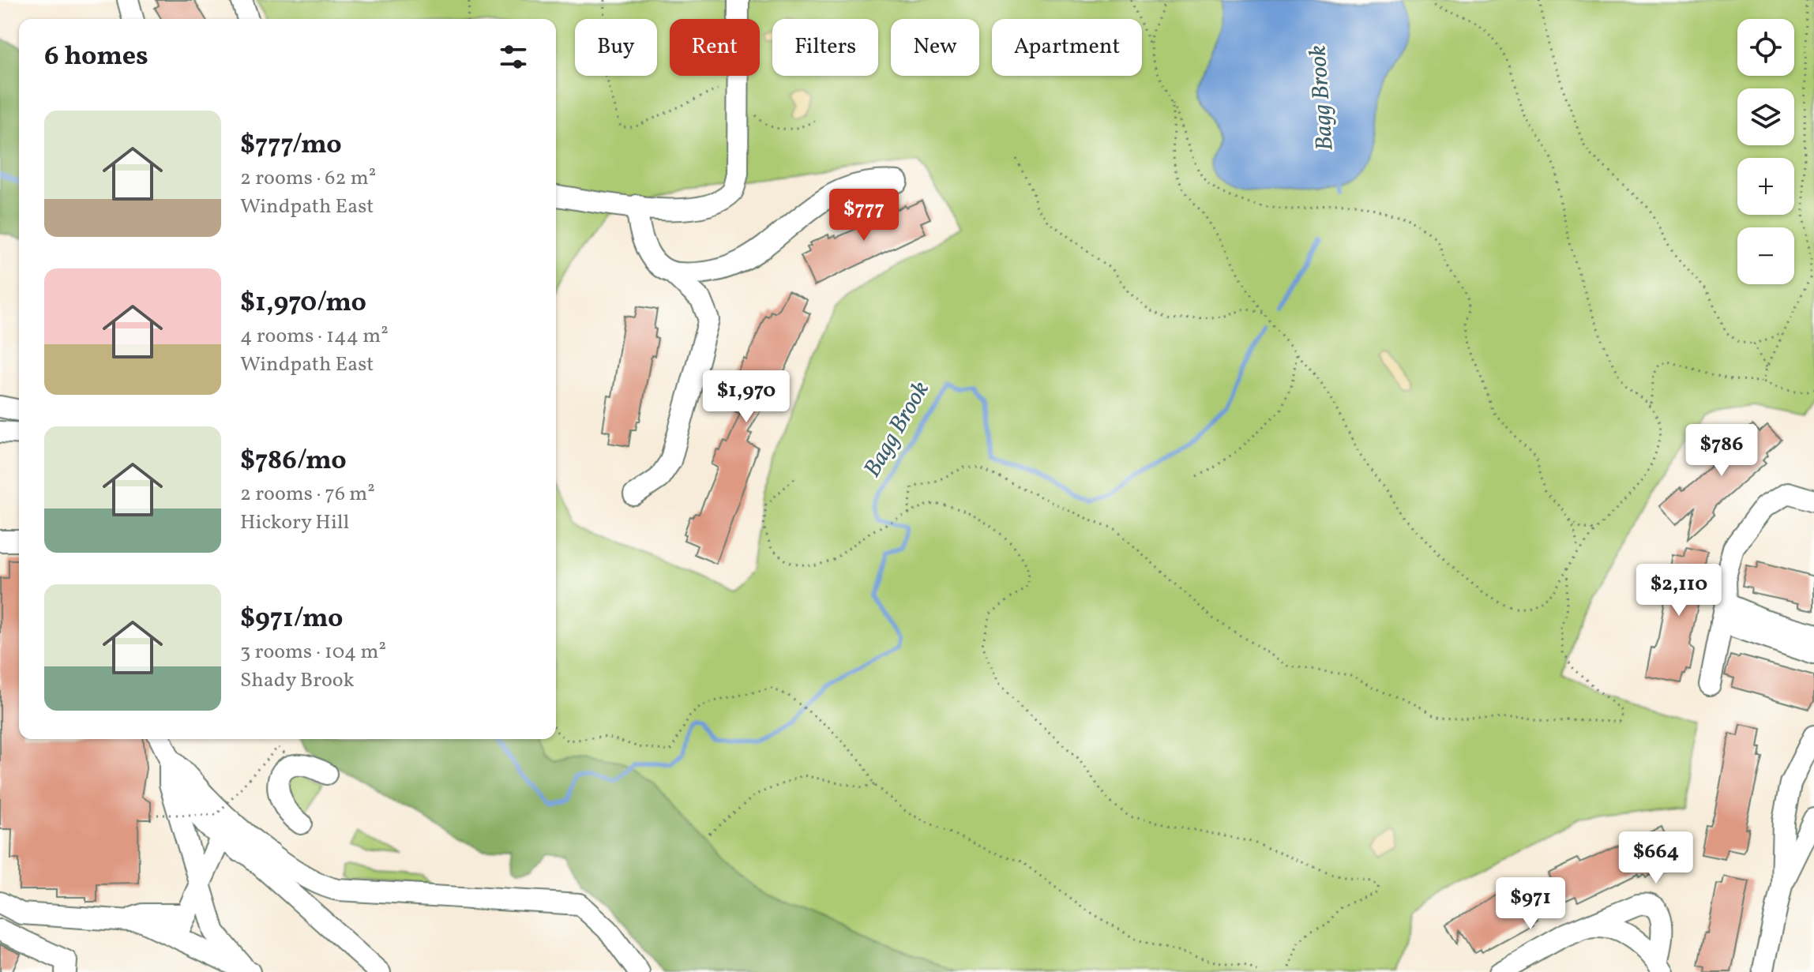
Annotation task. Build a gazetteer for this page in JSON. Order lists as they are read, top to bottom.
{
  "water": ["Bagg Brook"],
  "page": {
    "map_buttons": ["+", "−"],
    "chip": [
      "Buy",
      "Rent",
      "Filters",
      "New",
      "Apartment"
    ],
    "heading": "6 homes",
    "list": [
      {
        "name": "$777/mo",
        "note": "2 rooms · 62 m² · Windpath East"
      },
      {
        "name": "$1,970/mo",
        "note": "4 rooms · 144 m² · Windpath East"
      },
      {
        "name": "$786/mo",
        "note": "2 rooms · 76 m² · Hickory Hill"
      },
      {
        "name": "$971/mo",
        "note": "3 rooms · 104 m² · Shady Brook"
      }
    ],
    "price": [
      "$777",
      "$1,970",
      "$786",
      "$2,110",
      "$664",
      "$971"
    ]
  }
}
